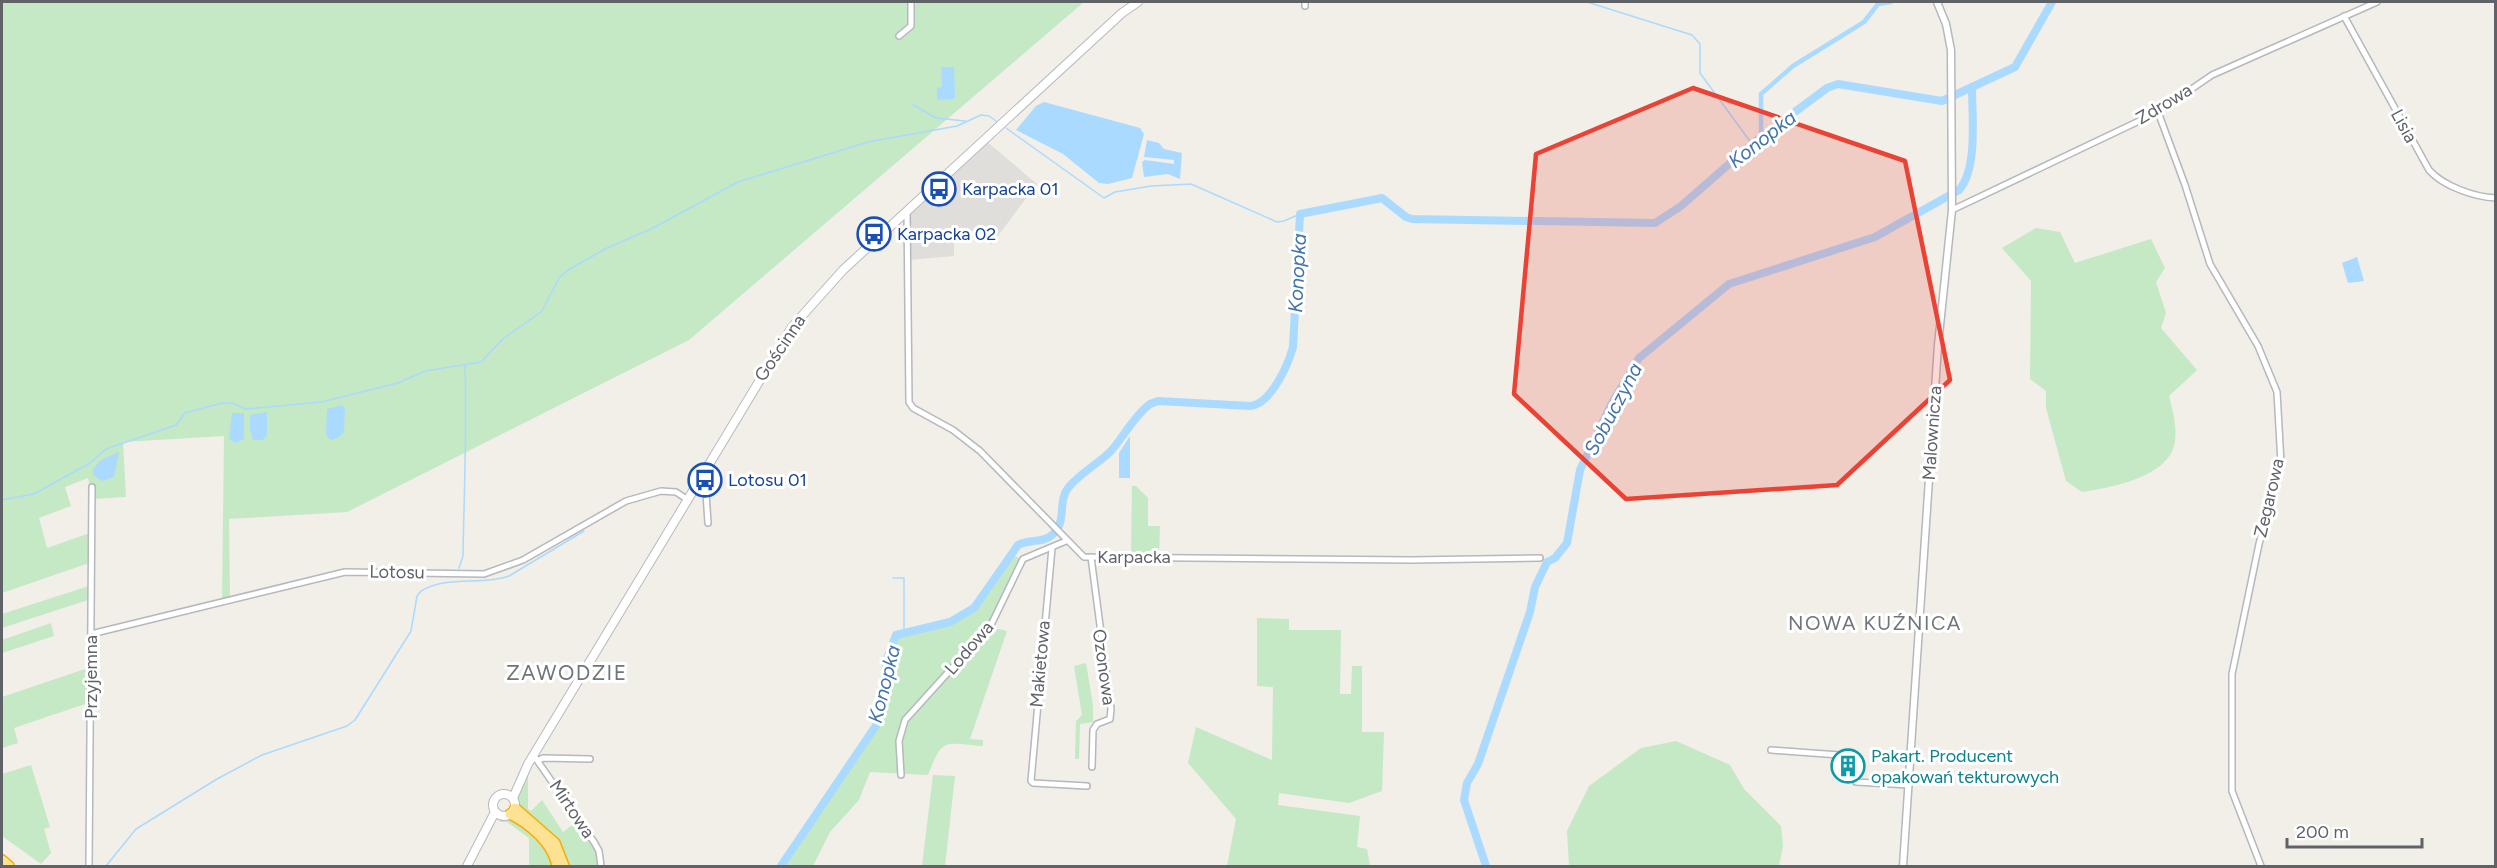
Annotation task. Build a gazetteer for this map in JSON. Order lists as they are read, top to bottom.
{
  "streets": {
    "main road": ["Gościnna"],
    "street": [
      "Zdrowa",
      "Lisia",
      "Malownicza",
      "Zegarowa",
      "Karpacka",
      "Lotosu",
      "Lodowa",
      "Makietowa",
      "Ozonowa",
      "Przyjemna",
      "Mirtowa"
    ]
  },
  "crossings": [
    ["Zdrowa", "Lisia"],
    ["Zdrowa", "Malownicza"],
    ["Zdrowa", "Zegarowa"],
    ["Gościnna", "Karpacka"],
    ["Gościnna", "Lotosu"],
    ["Gościnna", "Mirtowa"],
    ["Karpacka", "Lodowa"],
    ["Karpacka", "Ozonowa"],
    ["Lotosu", "Przyjemna"],
    ["Lodowa", "Makietowa"]
  ],
  "districts": ["NOWA KUŹNICA", "ZAWODZIE"],
  "water": ["Konopka", "Sobuczyna"],
  "places": {
    "bus stop": ["Karpacka 01", "Karpacka 02", "Lotosu 01"],
    "building": ["Pakart. Producent opakowań tekturowych"]
  },
  "scale_bar": "200 m"
}
